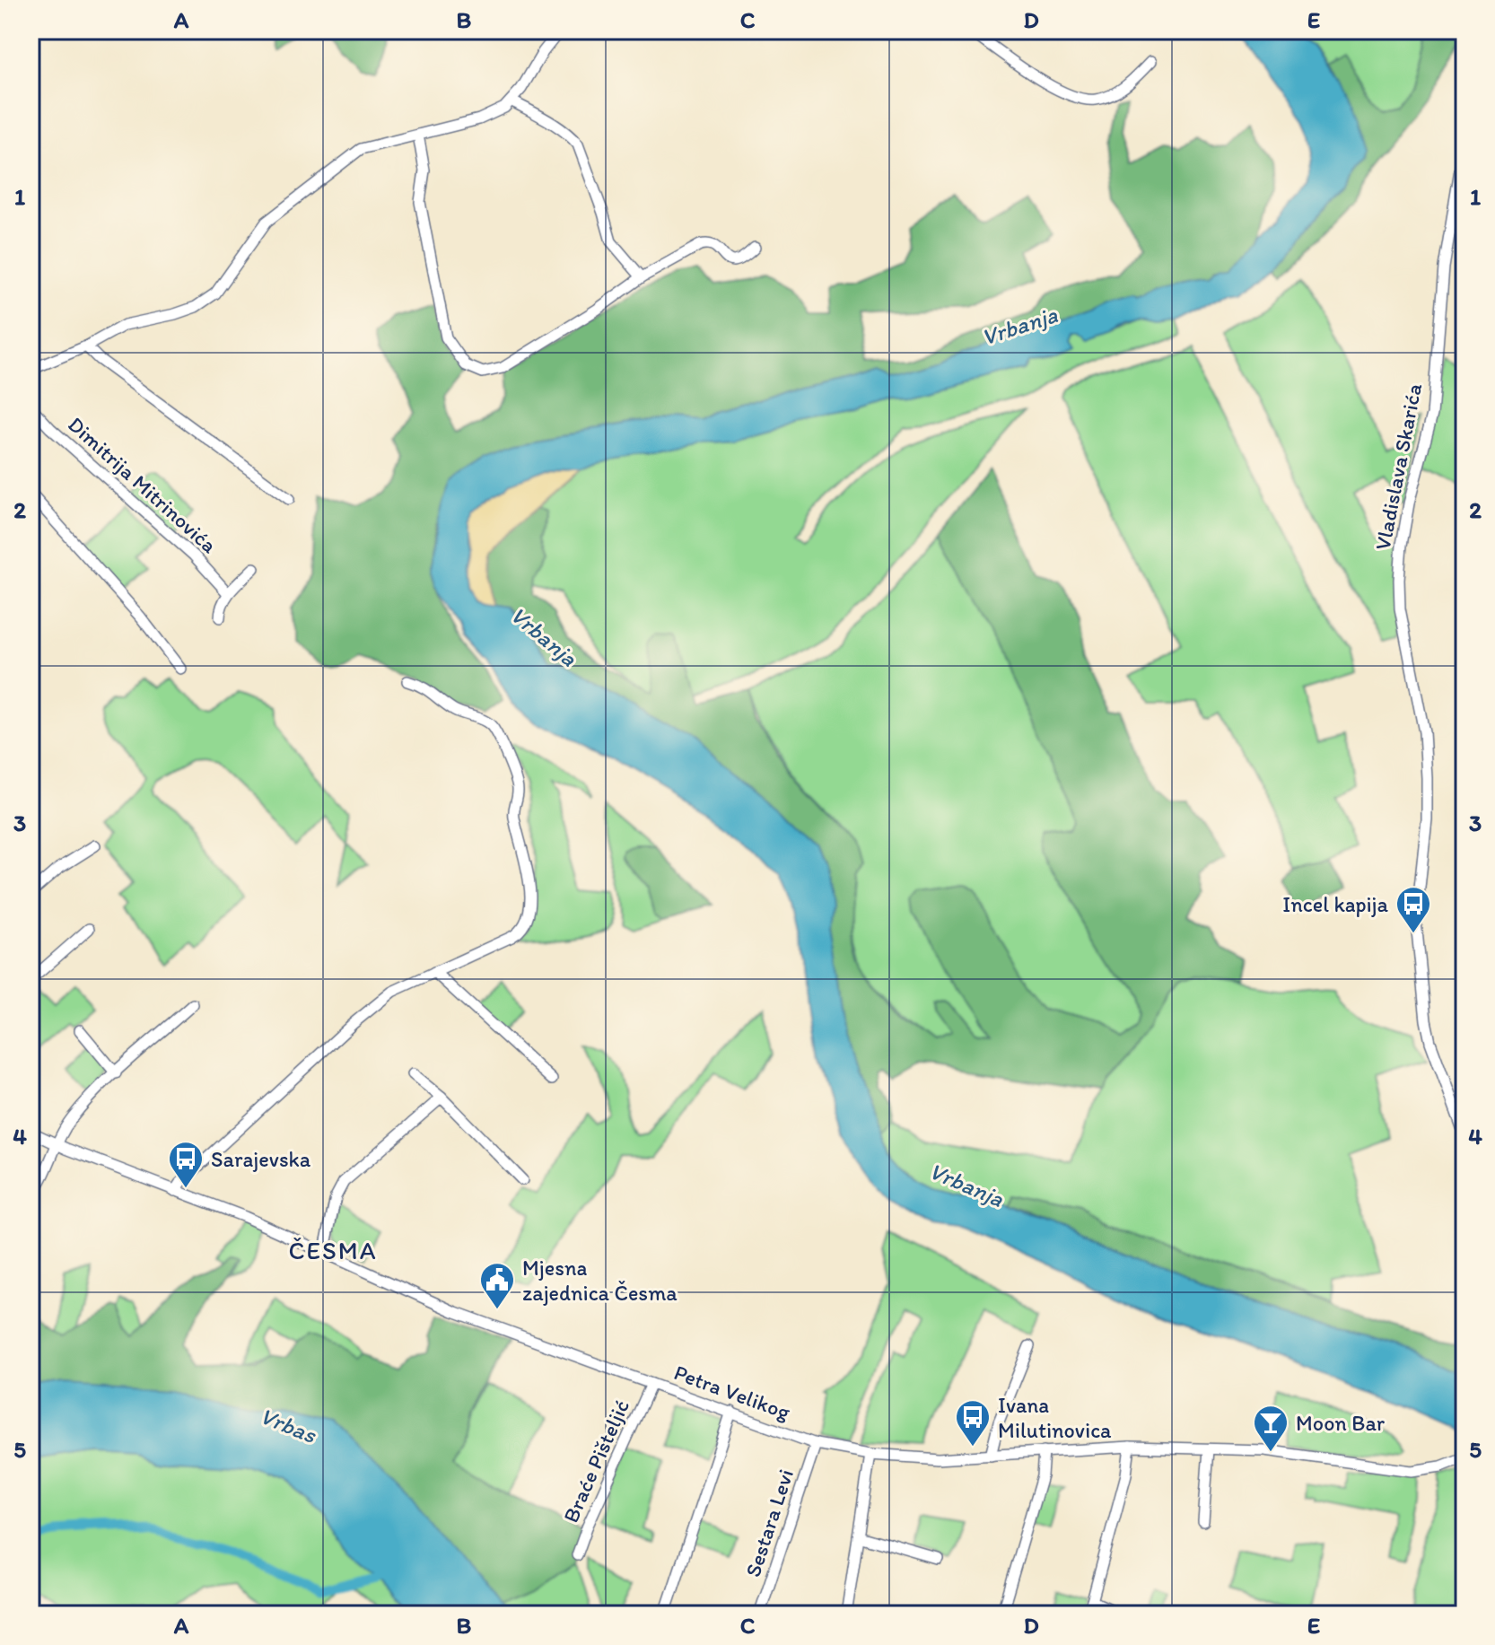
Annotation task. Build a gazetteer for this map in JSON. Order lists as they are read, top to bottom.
{
  "streets": {
    "street": [
      "Vladislava Skarića",
      "Dimitrija Mitrinovića",
      "Petra Velikog",
      "Braće Pišteljić",
      "Sestara Levi"
    ]
  },
  "crossings": [
    ["Petra Velikog", "Braće Pišteljić"],
    ["Petra Velikog", "Sestara Levi"]
  ],
  "districts": ["ČESMA"],
  "water": ["Vrbanja", "Vrbas"],
  "places": {
    "bus stop": ["Incel kapija", "Sarajevska", "Ivana Milutinovica"],
    "public building": ["Mjesna zajednica Česma"],
    "bar": ["Moon Bar"]
  },
  "grid": {
    "columns": [
      "A",
      "B",
      "C",
      "D",
      "E"
    ],
    "rows": [
      "1",
      "2",
      "3",
      "4",
      "5"
    ]
  }
}
